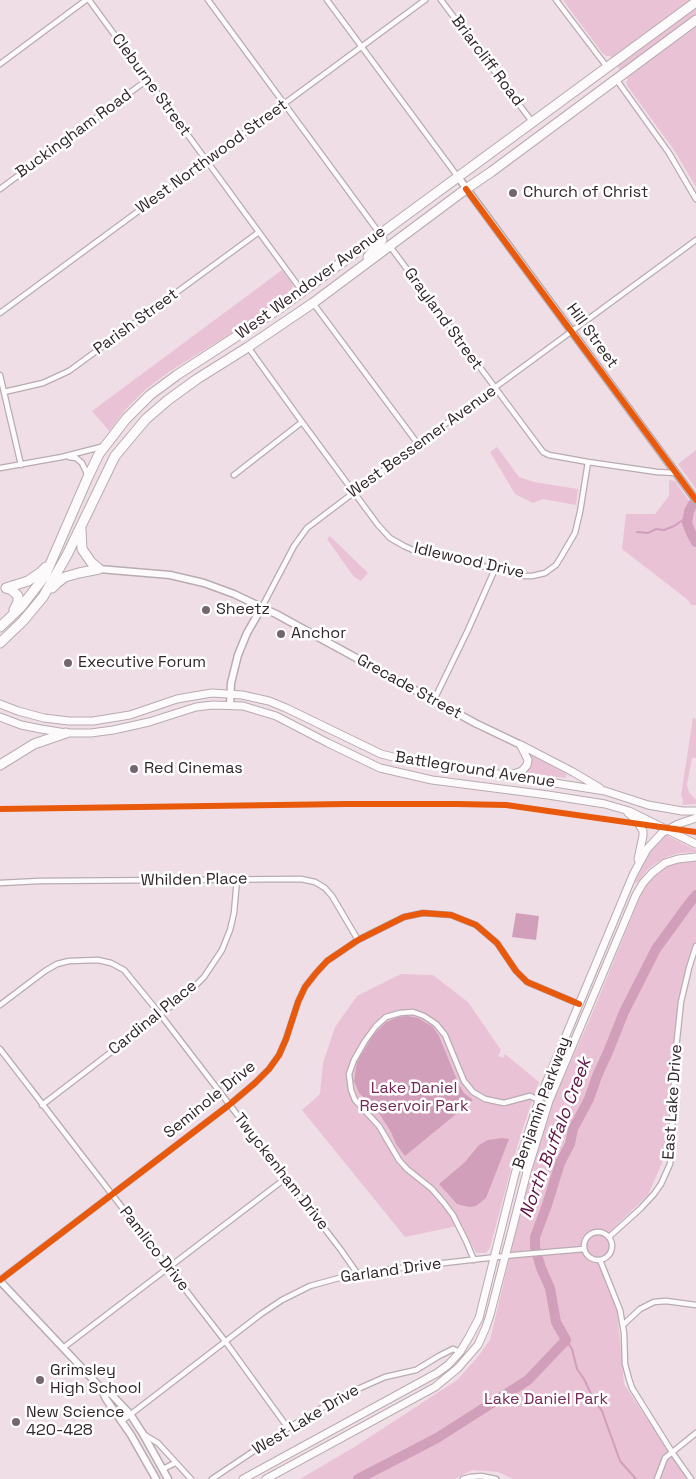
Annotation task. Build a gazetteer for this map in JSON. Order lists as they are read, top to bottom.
{
  "streets": {
    "highway": ["West Wendover Avenue"],
    "main road": ["Battleground Avenue", "Benjamin Parkway"],
    "street": [
      "Briarcliff Road",
      "Cleburne Street",
      "Buckingham Road",
      "West Northwood Street",
      "Grayland Street",
      "Parish Street",
      "Hill Street",
      "West Bessemer Avenue",
      "Idlewood Drive",
      "Grecade Street",
      "Whilden Place",
      "Cardinal Place",
      "Seminole Drive",
      "East Lake Drive",
      "Twyckenham Drive",
      "Pamlico Drive",
      "Garland Drive",
      "West Lake Drive"
    ]
  },
  "crossings": [
    ["Briarcliff Road", "West Wendover Avenue"],
    ["Cleburne Street", "Buckingham Road"],
    ["Cleburne Street", "West Northwood Street"],
    ["Cleburne Street", "West Wendover Avenue"],
    ["Cleburne Street", "Parish Street"],
    ["West Northwood Street", "Hill Street"],
    ["West Wendover Avenue", "Grayland Street"],
    ["West Wendover Avenue", "Hill Street"],
    ["West Wendover Avenue", "Idlewood Drive"],
    ["Grayland Street", "Hill Street"],
    ["Grayland Street", "West Bessemer Avenue"],
    ["Grayland Street", "Idlewood Drive"],
    ["Hill Street", "West Bessemer Avenue"],
    ["West Bessemer Avenue", "Idlewood Drive"],
    ["West Bessemer Avenue", "Grecade Street"],
    ["West Bessemer Avenue", "Battleground Avenue"],
    ["Battleground Avenue", "Benjamin Parkway"],
    ["Whilden Place", "Cardinal Place"],
    ["Whilden Place", "Seminole Drive"],
    ["Cardinal Place", "Twyckenham Drive"],
    ["Cardinal Place", "Pamlico Drive"],
    ["Seminole Drive", "Benjamin Parkway"],
    ["Seminole Drive", "Twyckenham Drive"],
    ["Seminole Drive", "Pamlico Drive"],
    ["East Lake Drive", "Garland Drive"],
    ["Benjamin Parkway", "Garland Drive"],
    ["Benjamin Parkway", "West Lake Drive"],
    ["Twyckenham Drive", "Garland Drive"],
    ["Pamlico Drive", "Garland Drive"],
    ["Pamlico Drive", "West Lake Drive"]
  ],
  "water": ["North Buffalo Creek"],
  "parks": ["Lake Daniel Reservoir Park", "Lake Daniel Park"],
  "places": [
    "Church of Christ",
    "Sheetz",
    "Anchor",
    "Executive Forum",
    "Red Cinemas",
    "Grimsley High School",
    "New Science 420-428"
  ]
}
